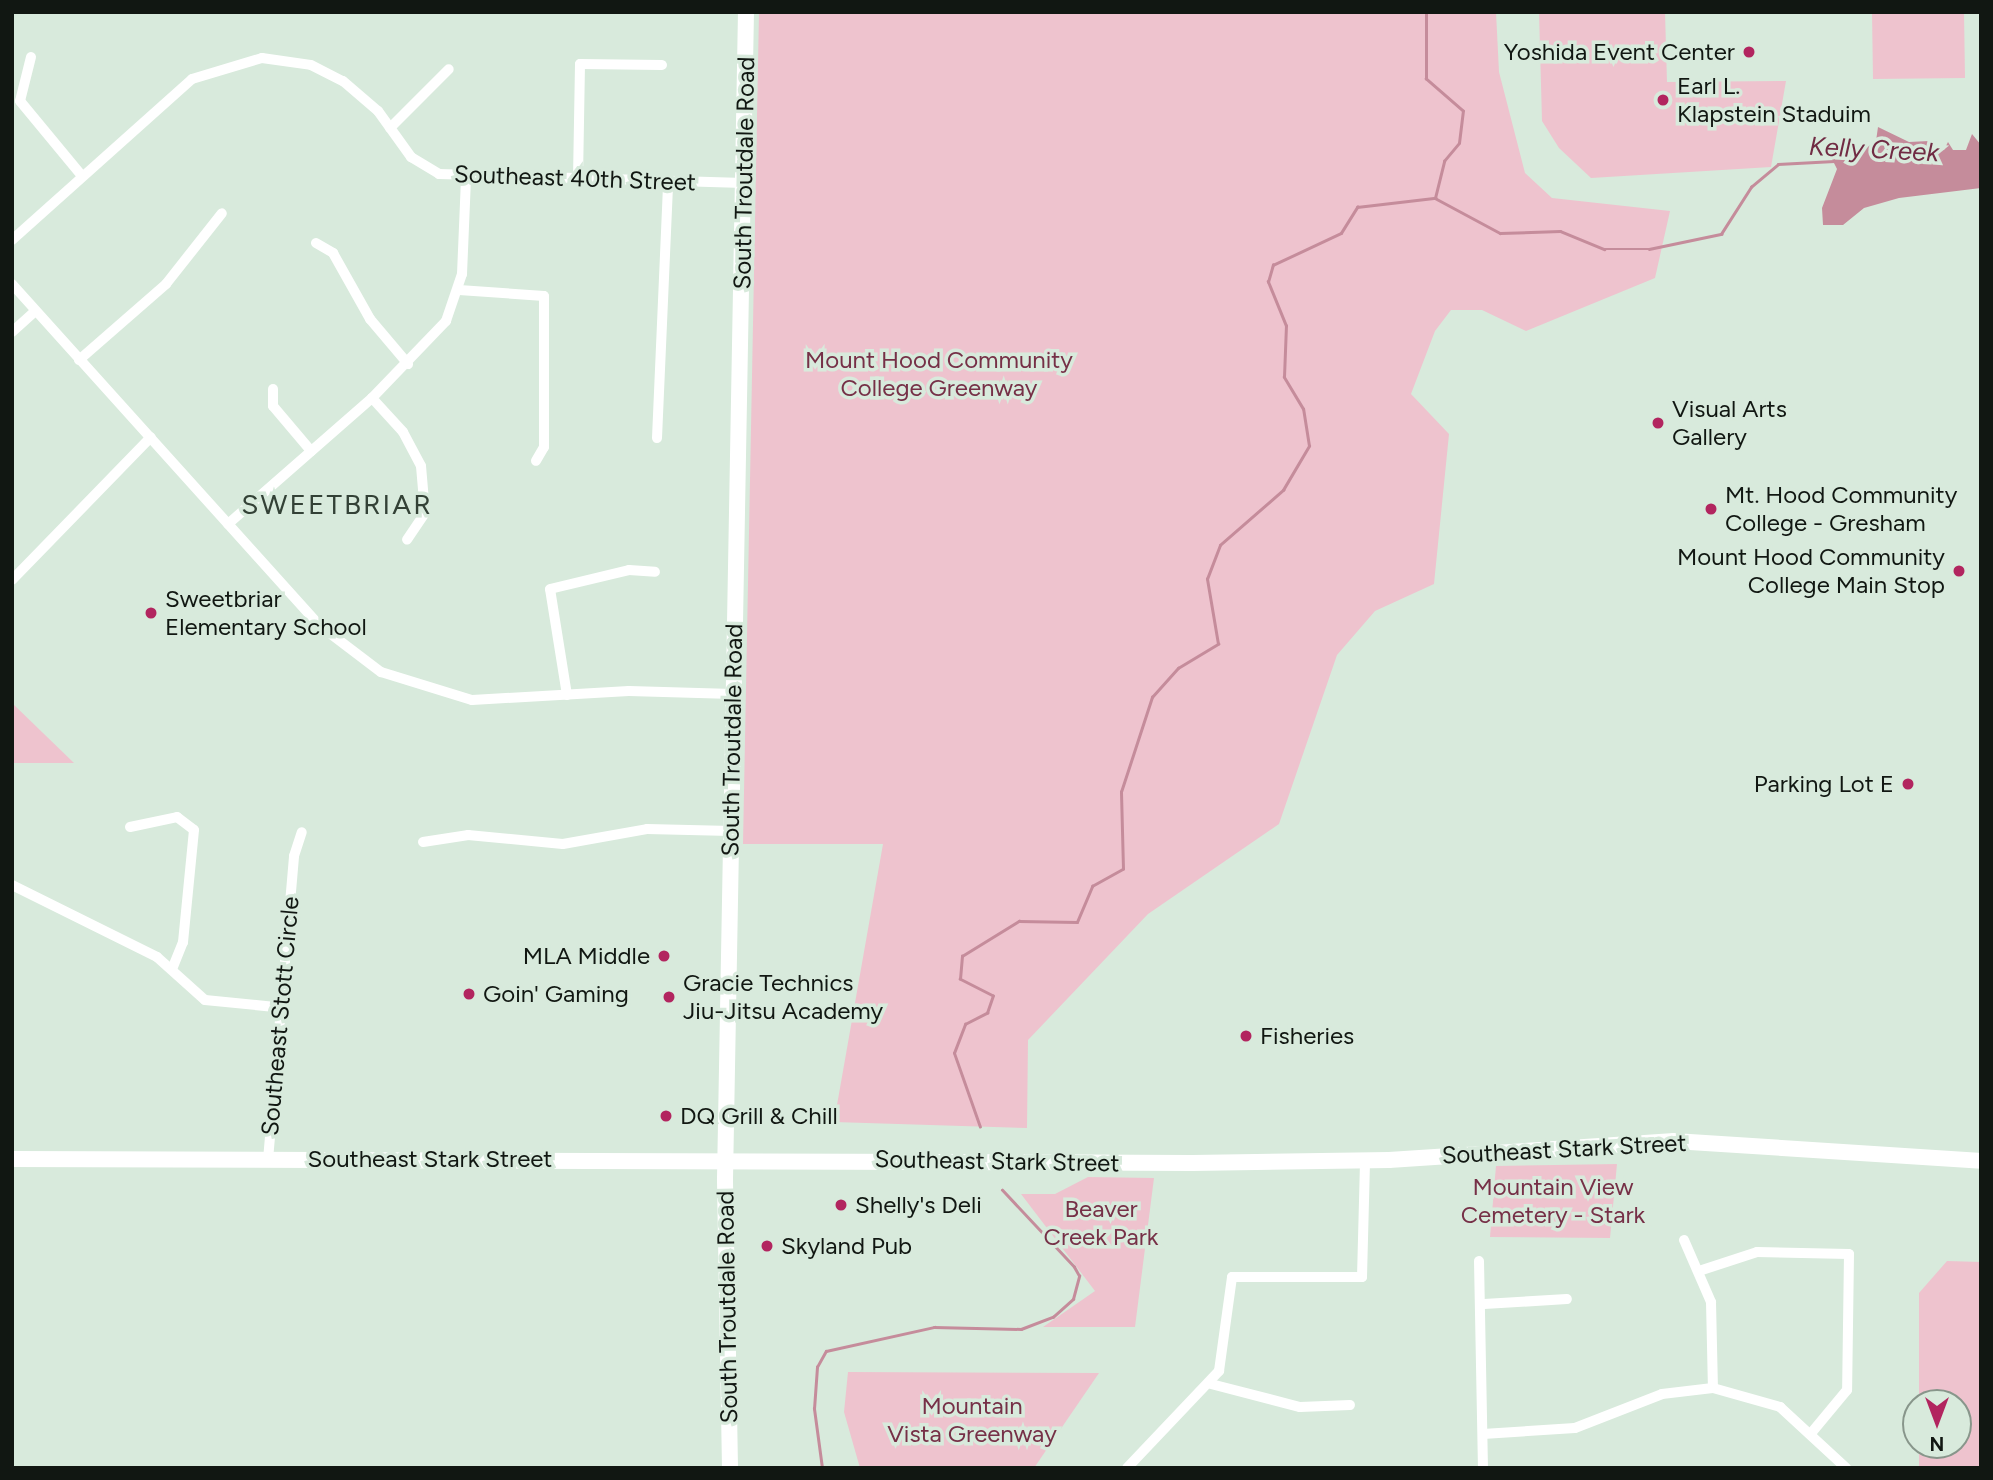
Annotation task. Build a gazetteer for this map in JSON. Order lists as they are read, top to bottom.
{
  "streets": {
    "main road": ["South Troutdale Road", "Southeast Stark Street"],
    "street": ["Southeast 40th Street", "Southeast Stott Circle"]
  },
  "crossings": [
    ["South Troutdale Road", "Southeast 40th Street"],
    ["South Troutdale Road", "Southeast Stark Street"],
    ["Southeast Stott Circle", "Southeast Stark Street"]
  ],
  "districts": ["SWEETBRIAR"],
  "water": ["Kelly Creek"],
  "parks": [
    "Mount Hood Community College Greenway",
    "Mountain View Cemetery - Stark",
    "Beaver Creek Park",
    "Mountain Vista Greenway"
  ],
  "places": [
    "Yoshida Event Center",
    "Earl L. Klapstein Staduim",
    "Visual Arts Gallery",
    "Mt. Hood Community College - Gresham",
    "Mount Hood Community College Main Stop",
    "Sweetbriar Elementary School",
    "Parking Lot E",
    "MLA Middle",
    "Goin' Gaming",
    "Gracie Technics Jiu-Jitsu Academy",
    "Fisheries",
    "DQ Grill & Chill",
    "Shelly's Deli",
    "Skyland Pub"
  ],
  "north": "bottom"
}
